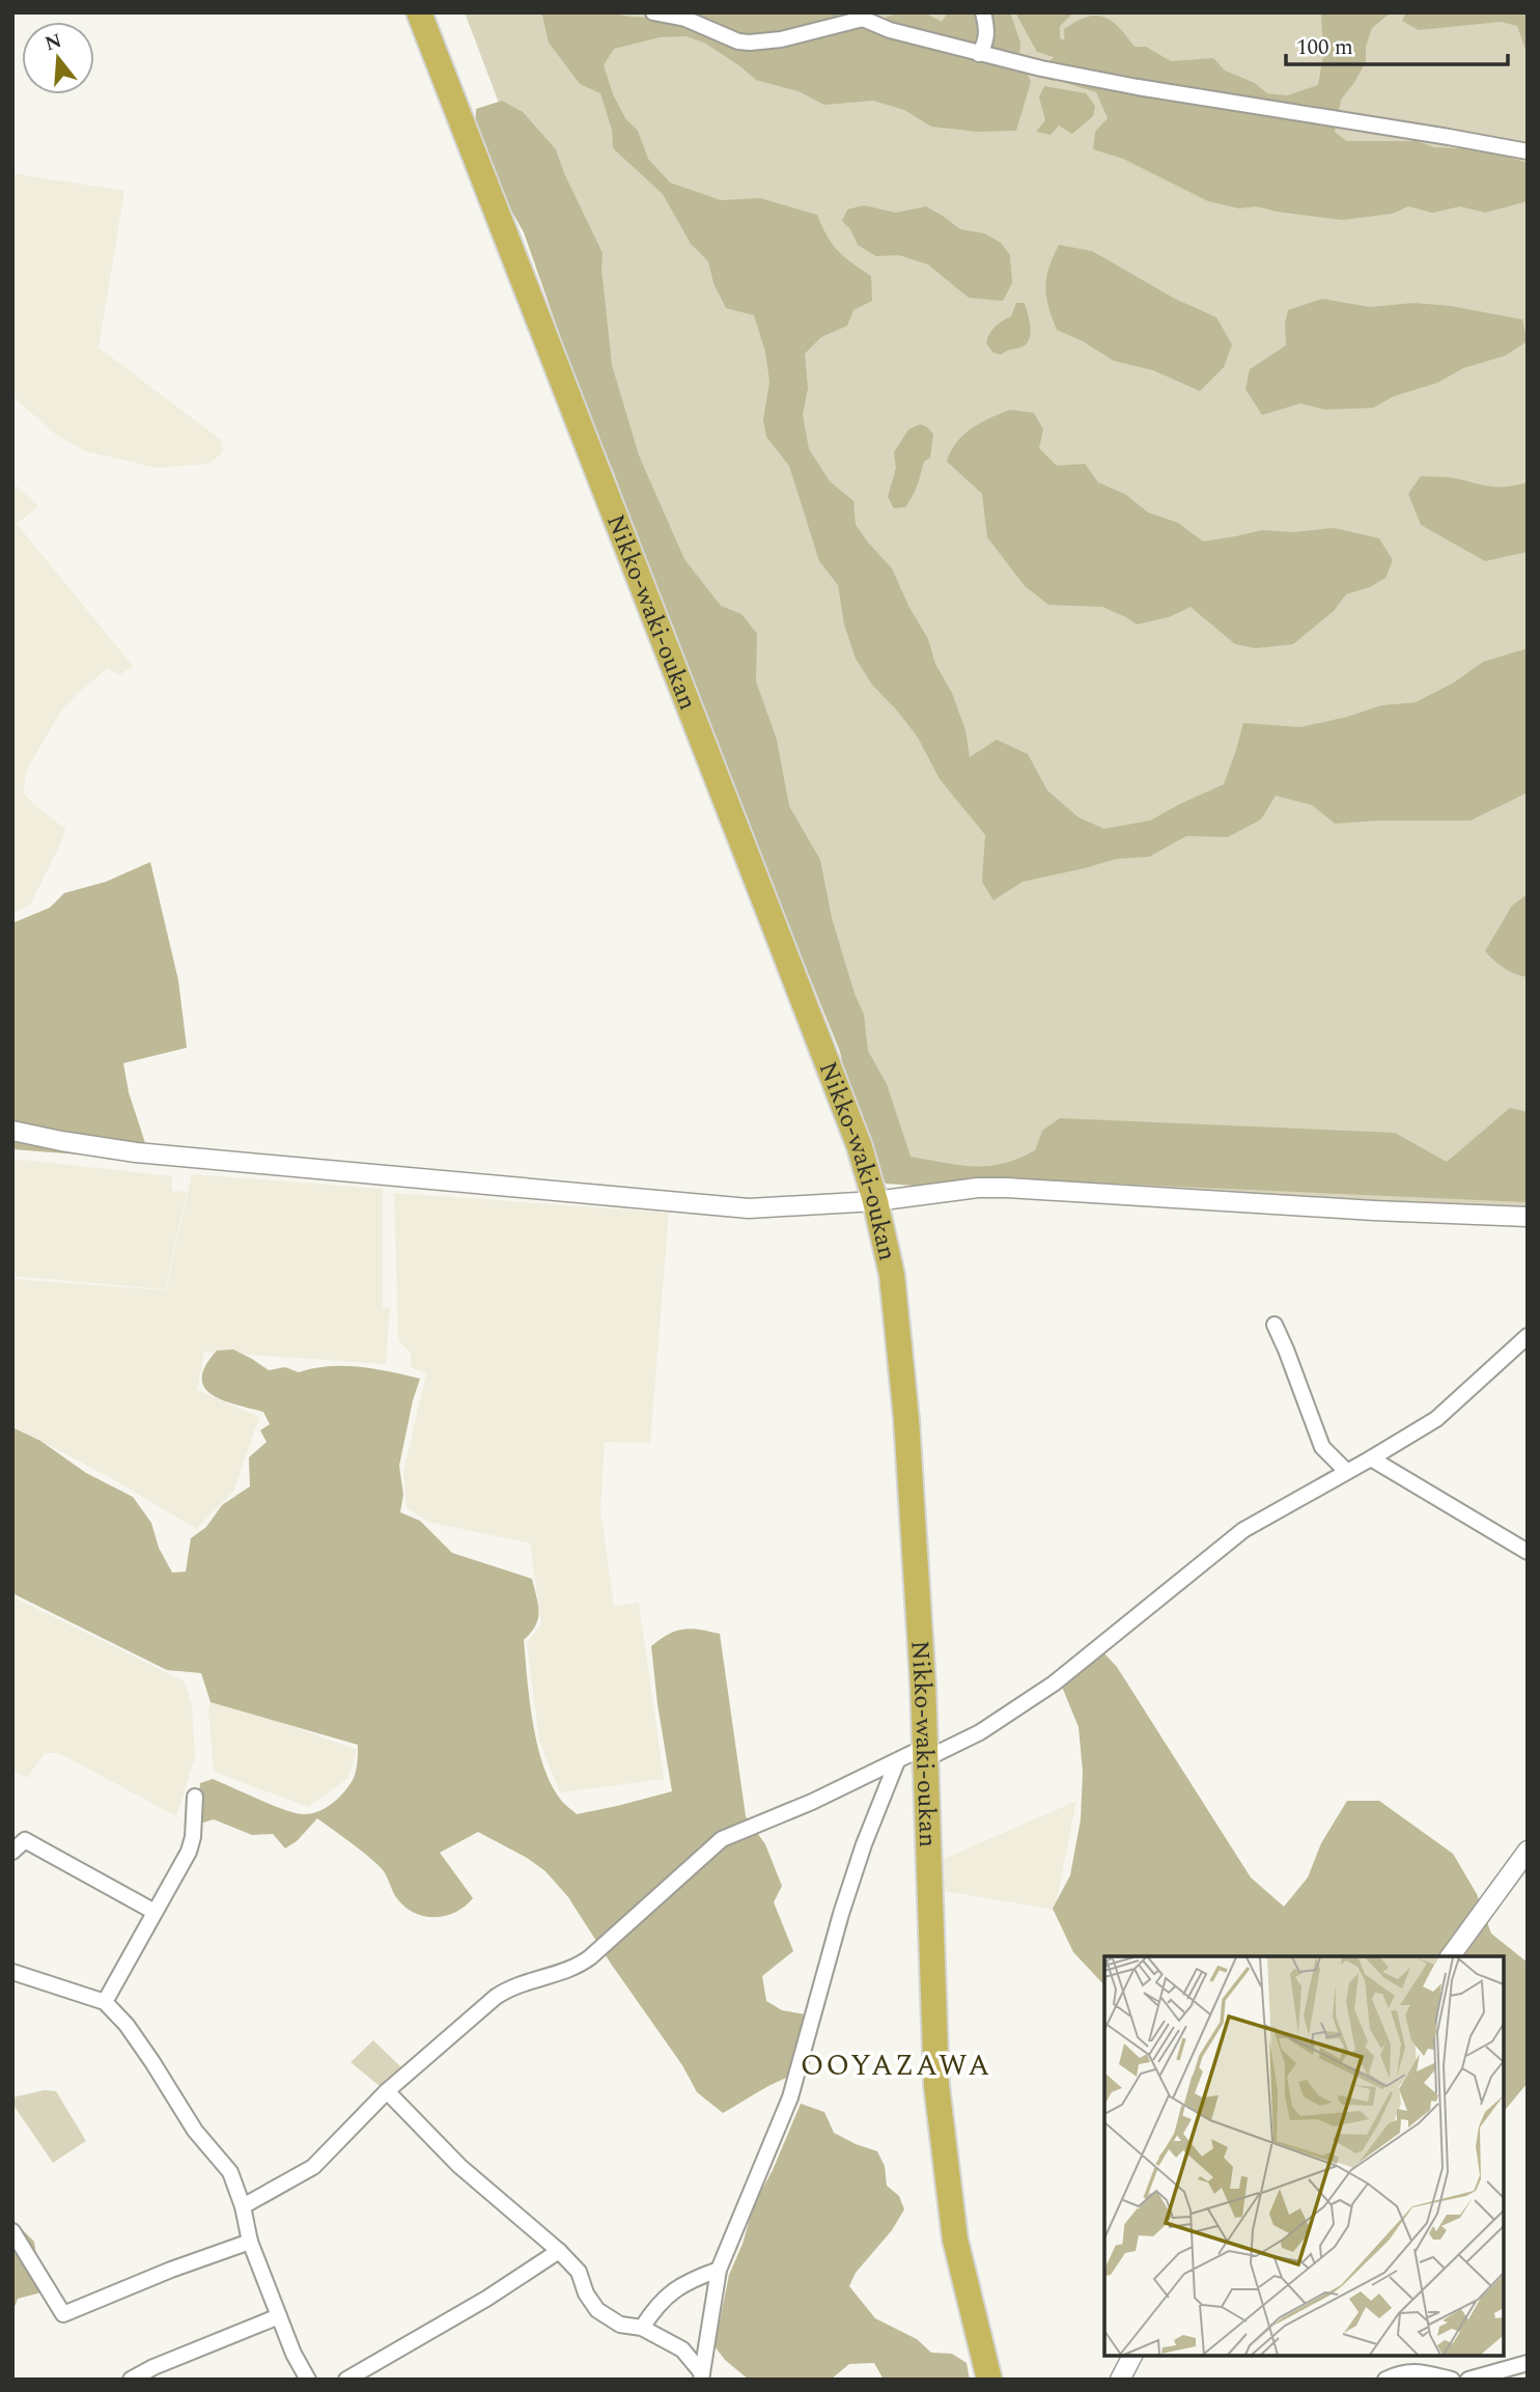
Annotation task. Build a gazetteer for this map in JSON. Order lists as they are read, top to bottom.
{
  "streets": {
    "highway": ["Nikko-waki-oukan"]
  },
  "districts": ["OOYAZAWA"],
  "scale_bar": "100 m",
  "north": "top"
}
